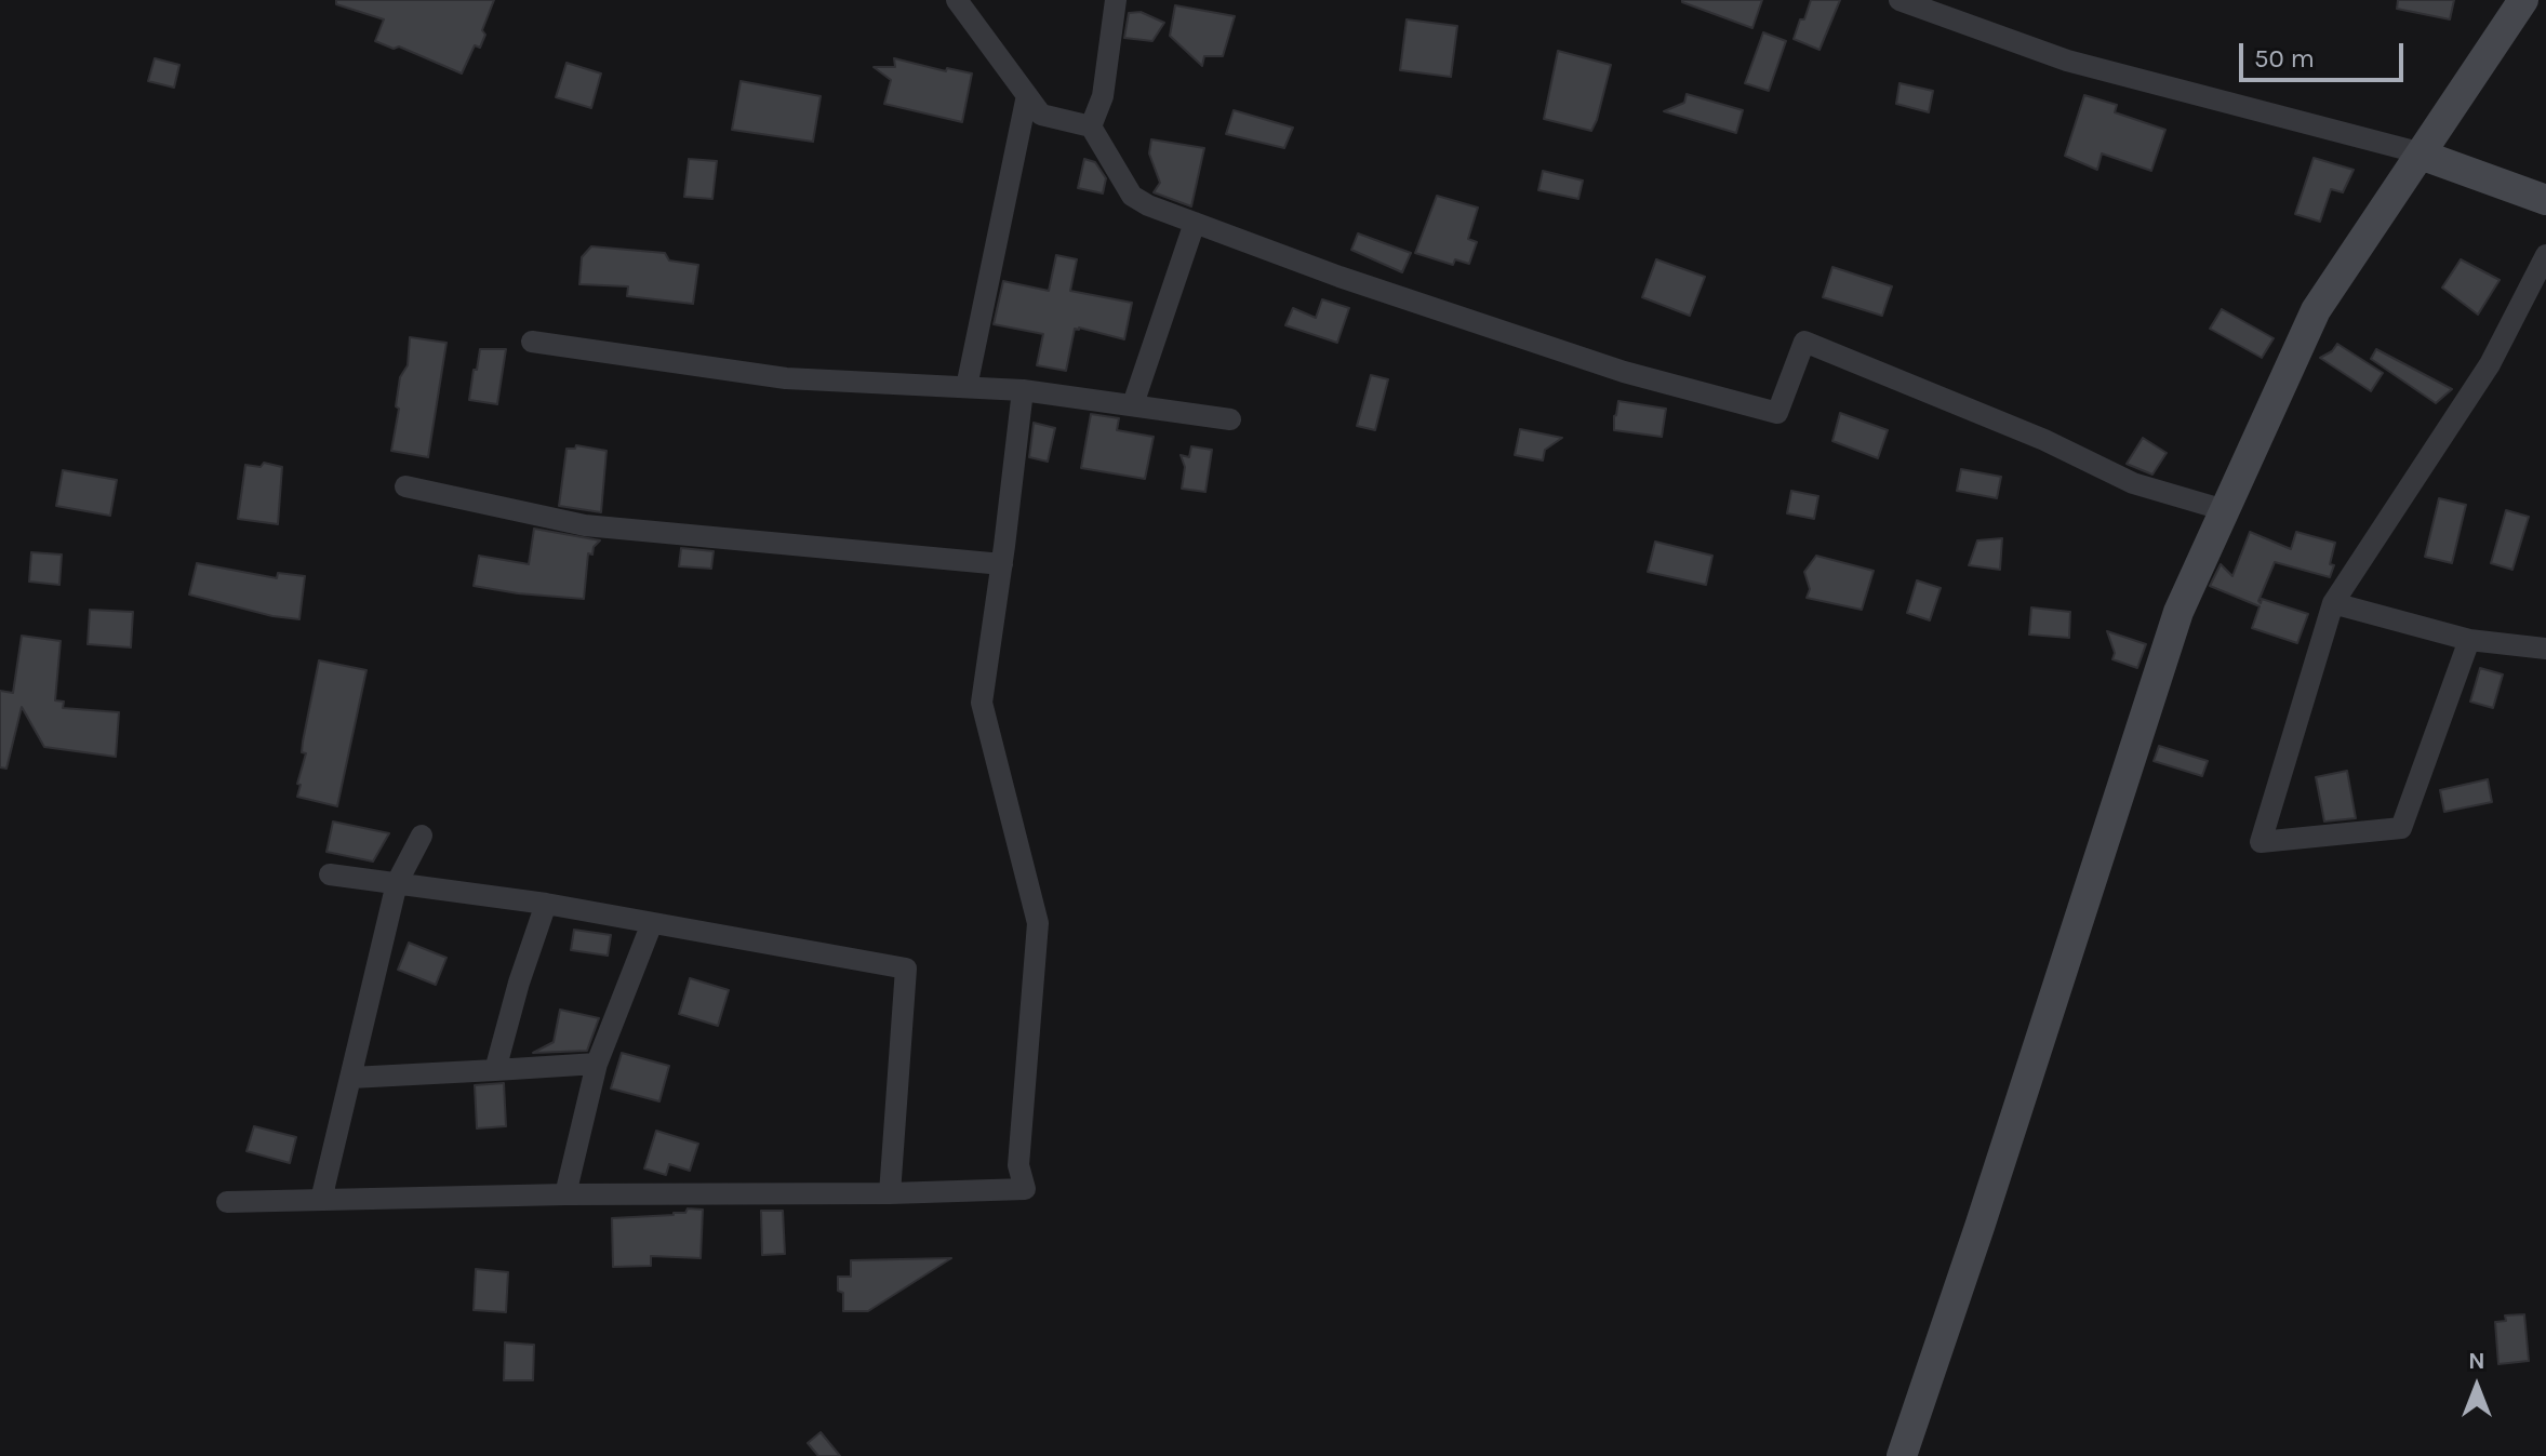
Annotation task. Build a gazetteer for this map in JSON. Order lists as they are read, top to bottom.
{
  "scale_bar": "50 m",
  "north": "top"
}
